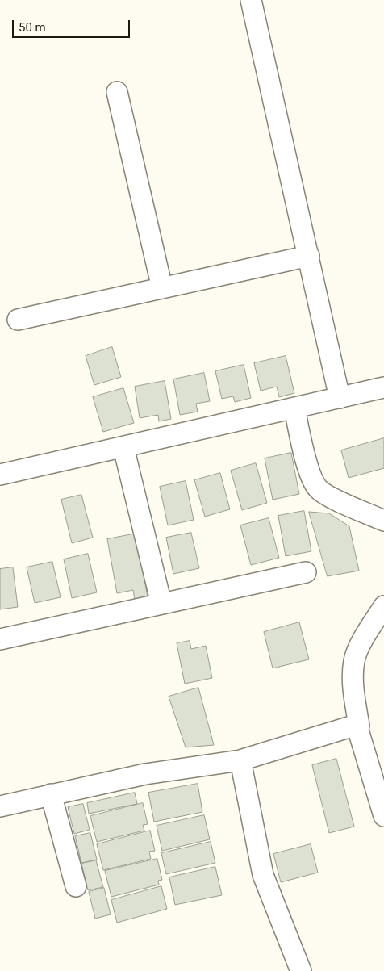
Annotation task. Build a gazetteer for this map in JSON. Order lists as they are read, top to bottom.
{
  "scale_bar": "50 m"
}
